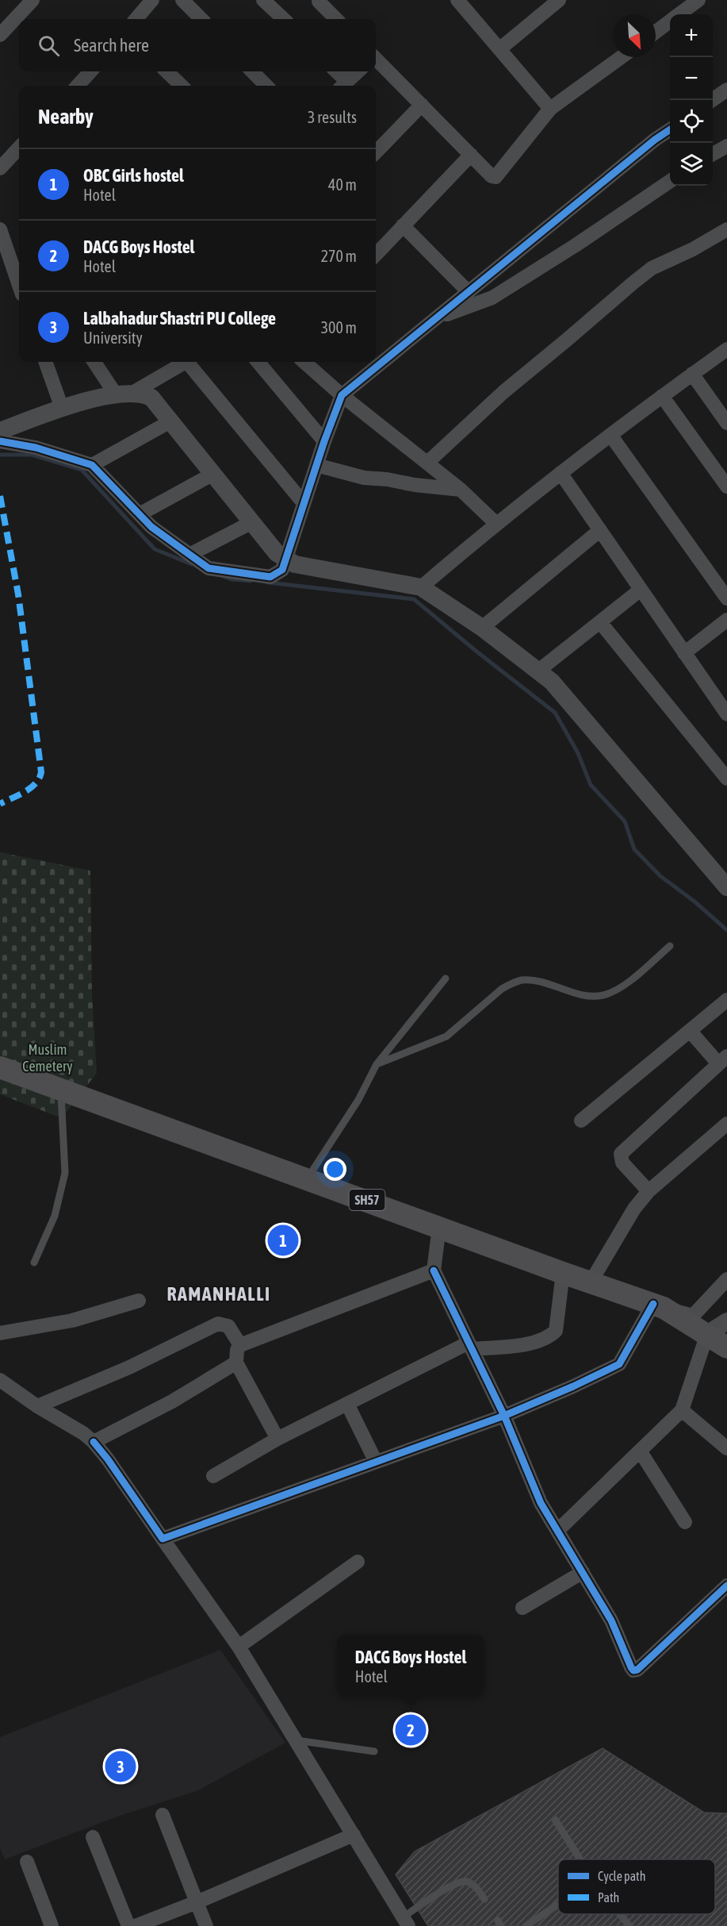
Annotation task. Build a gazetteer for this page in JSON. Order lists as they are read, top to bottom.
{
  "streets": {
    "main road": ["SH57"]
  },
  "districts": ["RAMANHALLI"],
  "parks": ["Muslim Cemetery"],
  "legend": ["Cycle path", "Path"],
  "north": "bottom right",
  "page": {
    "map_buttons": ["+", "−"],
    "search": "Search here",
    "heading": ["Nearby", "3 results"],
    "list": [
      {
        "mark": "1",
        "name": "OBC Girls hostel",
        "note": "Hotel",
        "value": "40 m"
      },
      {
        "mark": "2",
        "name": "DACG Boys Hostel",
        "note": "Hotel",
        "value": "270 m"
      },
      {
        "mark": "3",
        "name": "Lalbahadur Shastri PU College",
        "note": "University",
        "value": "300 m"
      }
    ],
    "pins": ["1", "2", "3"],
    "popup": ["DACG Boys Hostel", "Hotel"]
  }
}
